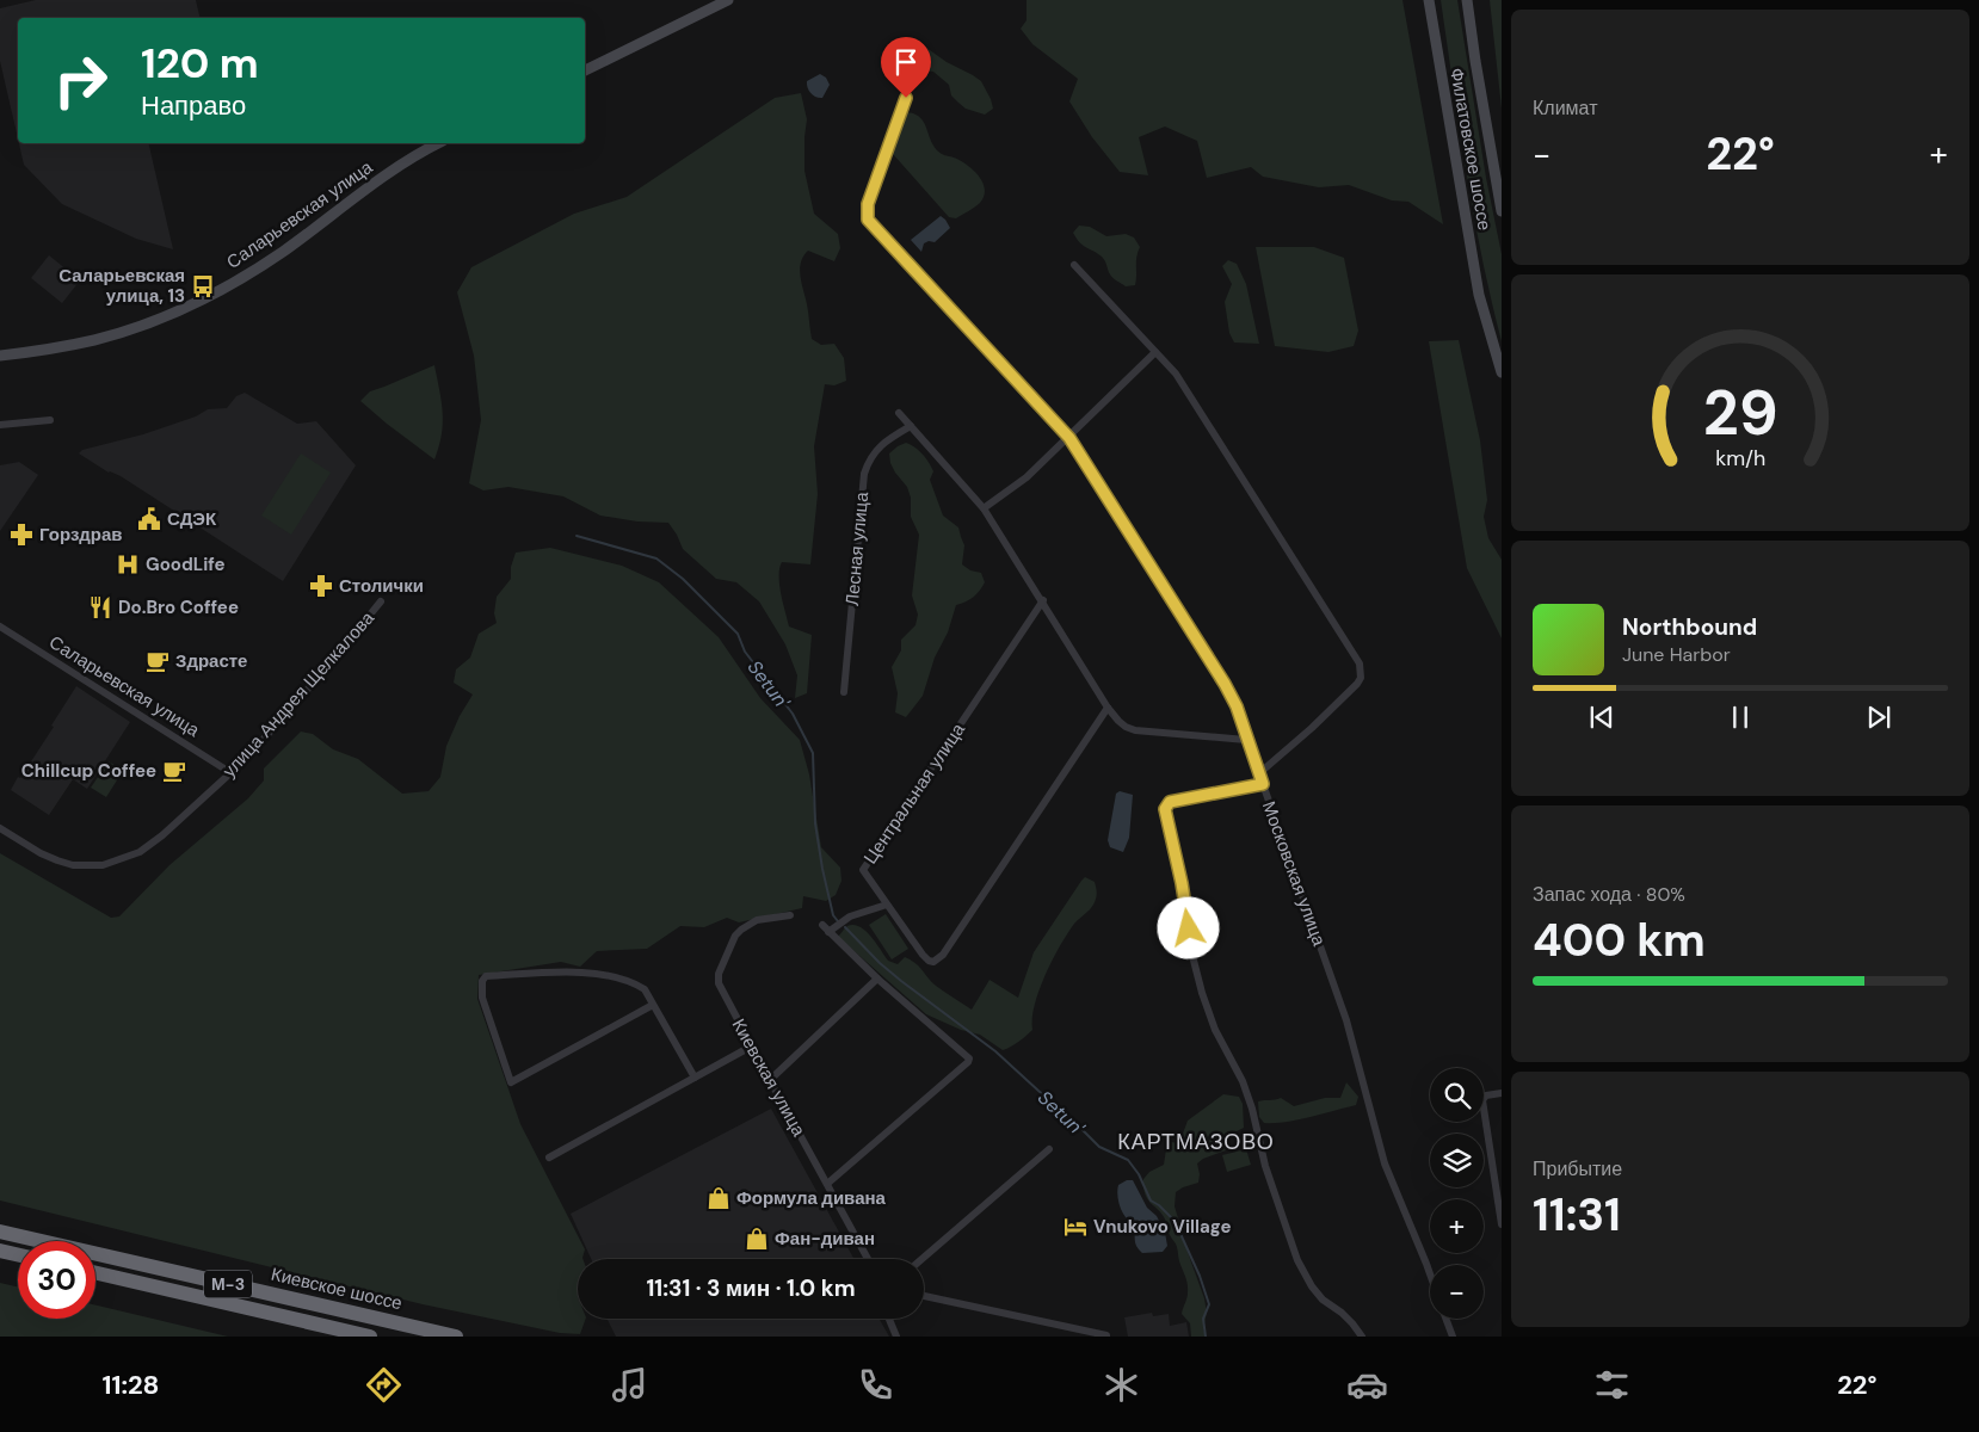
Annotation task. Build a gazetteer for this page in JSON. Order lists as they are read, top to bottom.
{
  "streets": {
    "highway": ["М-3", "Киевское шоссе"],
    "street": [
      "Филатовское шоссе",
      "Саларьевская улица",
      "Лесная улица",
      "улица Андрея Щелкалова",
      "Центральная улица",
      "Московская улица",
      "Киевская улица"
    ]
  },
  "crossings": [
    ["Саларьевская улица", "улица Андрея Щелкалова"]
  ],
  "districts": ["КАРТМАЗОВО"],
  "water": ["Setun'"],
  "places": {
    "bus stop": ["Саларьевская улица, 13"],
    "public building": ["СДЭК"],
    "pharmacy": ["Горздрав", "Столички"],
    "hospital": ["GoodLife"],
    "restaurant": ["Do.Bro Coffee"],
    "cafe": ["Здрасте", "Chillcup Coffee"],
    "shop": ["Формула дивана", "Фан-диван"],
    "hotel": ["Vnukovo Village"]
  },
  "page": {
    "tile": [
      "Климат",
      ["Запас хода · 80%", "400 km"],
      ["Прибытие", "11:31"]
    ],
    "turn": ["120 m", "Направо"],
    "heat": ["−", "22°", "+"],
    "song": ["Northbound", "June Harbor"],
    "map_buttons": ["+", "−"],
    "limit": "30",
    "trip": "11:31 · 3 мин · 1.0 km",
    "tabs": ["11:28", "22°"],
    "gauge": ["29", "km/h"]
  }
}
